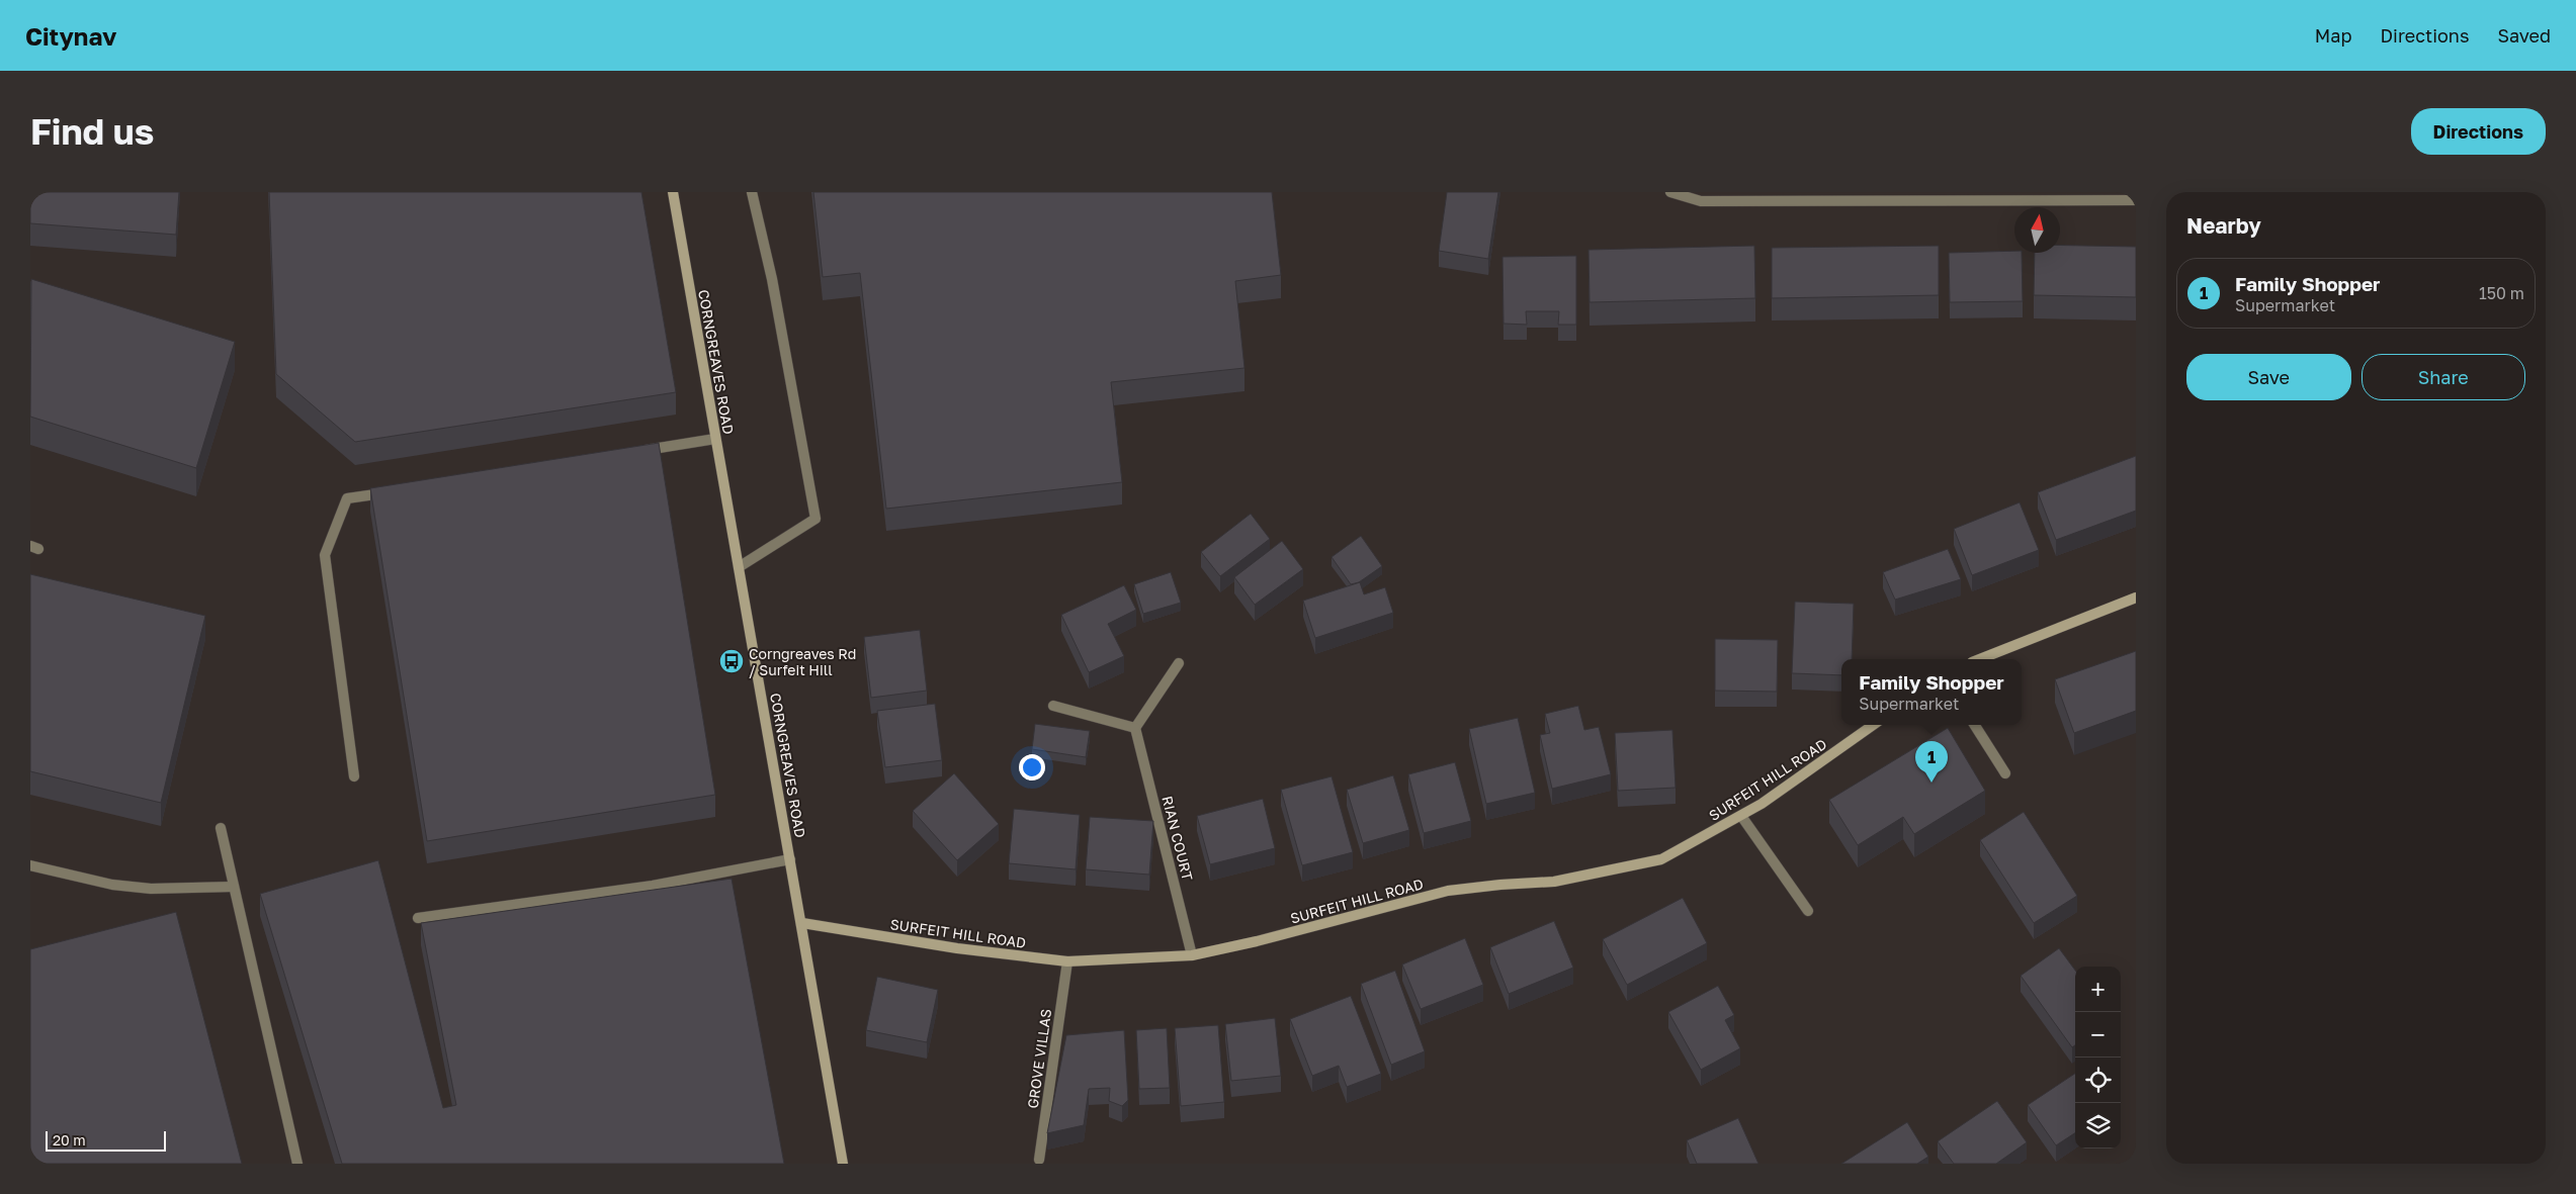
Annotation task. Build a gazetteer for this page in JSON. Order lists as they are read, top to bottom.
{
  "streets": {
    "street": [
      "CORNGREAVES ROAD",
      "SURFEIT HILL ROAD",
      "RIAN COURT",
      "GROVE VILLAS"
    ]
  },
  "crossings": [
    ["CORNGREAVES ROAD", "SURFEIT HILL ROAD"],
    ["SURFEIT HILL ROAD", "RIAN COURT"],
    ["SURFEIT HILL ROAD", "GROVE VILLAS"]
  ],
  "places": {
    "bus stop": ["Corngreaves Rd / Surfeit Hill"]
  },
  "scale_bar": "20 m",
  "north": "top",
  "page": {
    "header": "Citynav",
    "nav": ["Map", "Directions", "Saved"],
    "buttons": [
      "Directions",
      ["Save", "Share"]
    ],
    "title": "Find us",
    "heading": "Nearby",
    "list": [
      {
        "mark": "1",
        "name": "Family Shopper",
        "note": "Supermarket",
        "value": "150 m"
      }
    ],
    "popup": ["Family Shopper", "Supermarket"],
    "pins": "1",
    "map_buttons": ["+", "−"],
    "scale": "20 m"
  }
}
